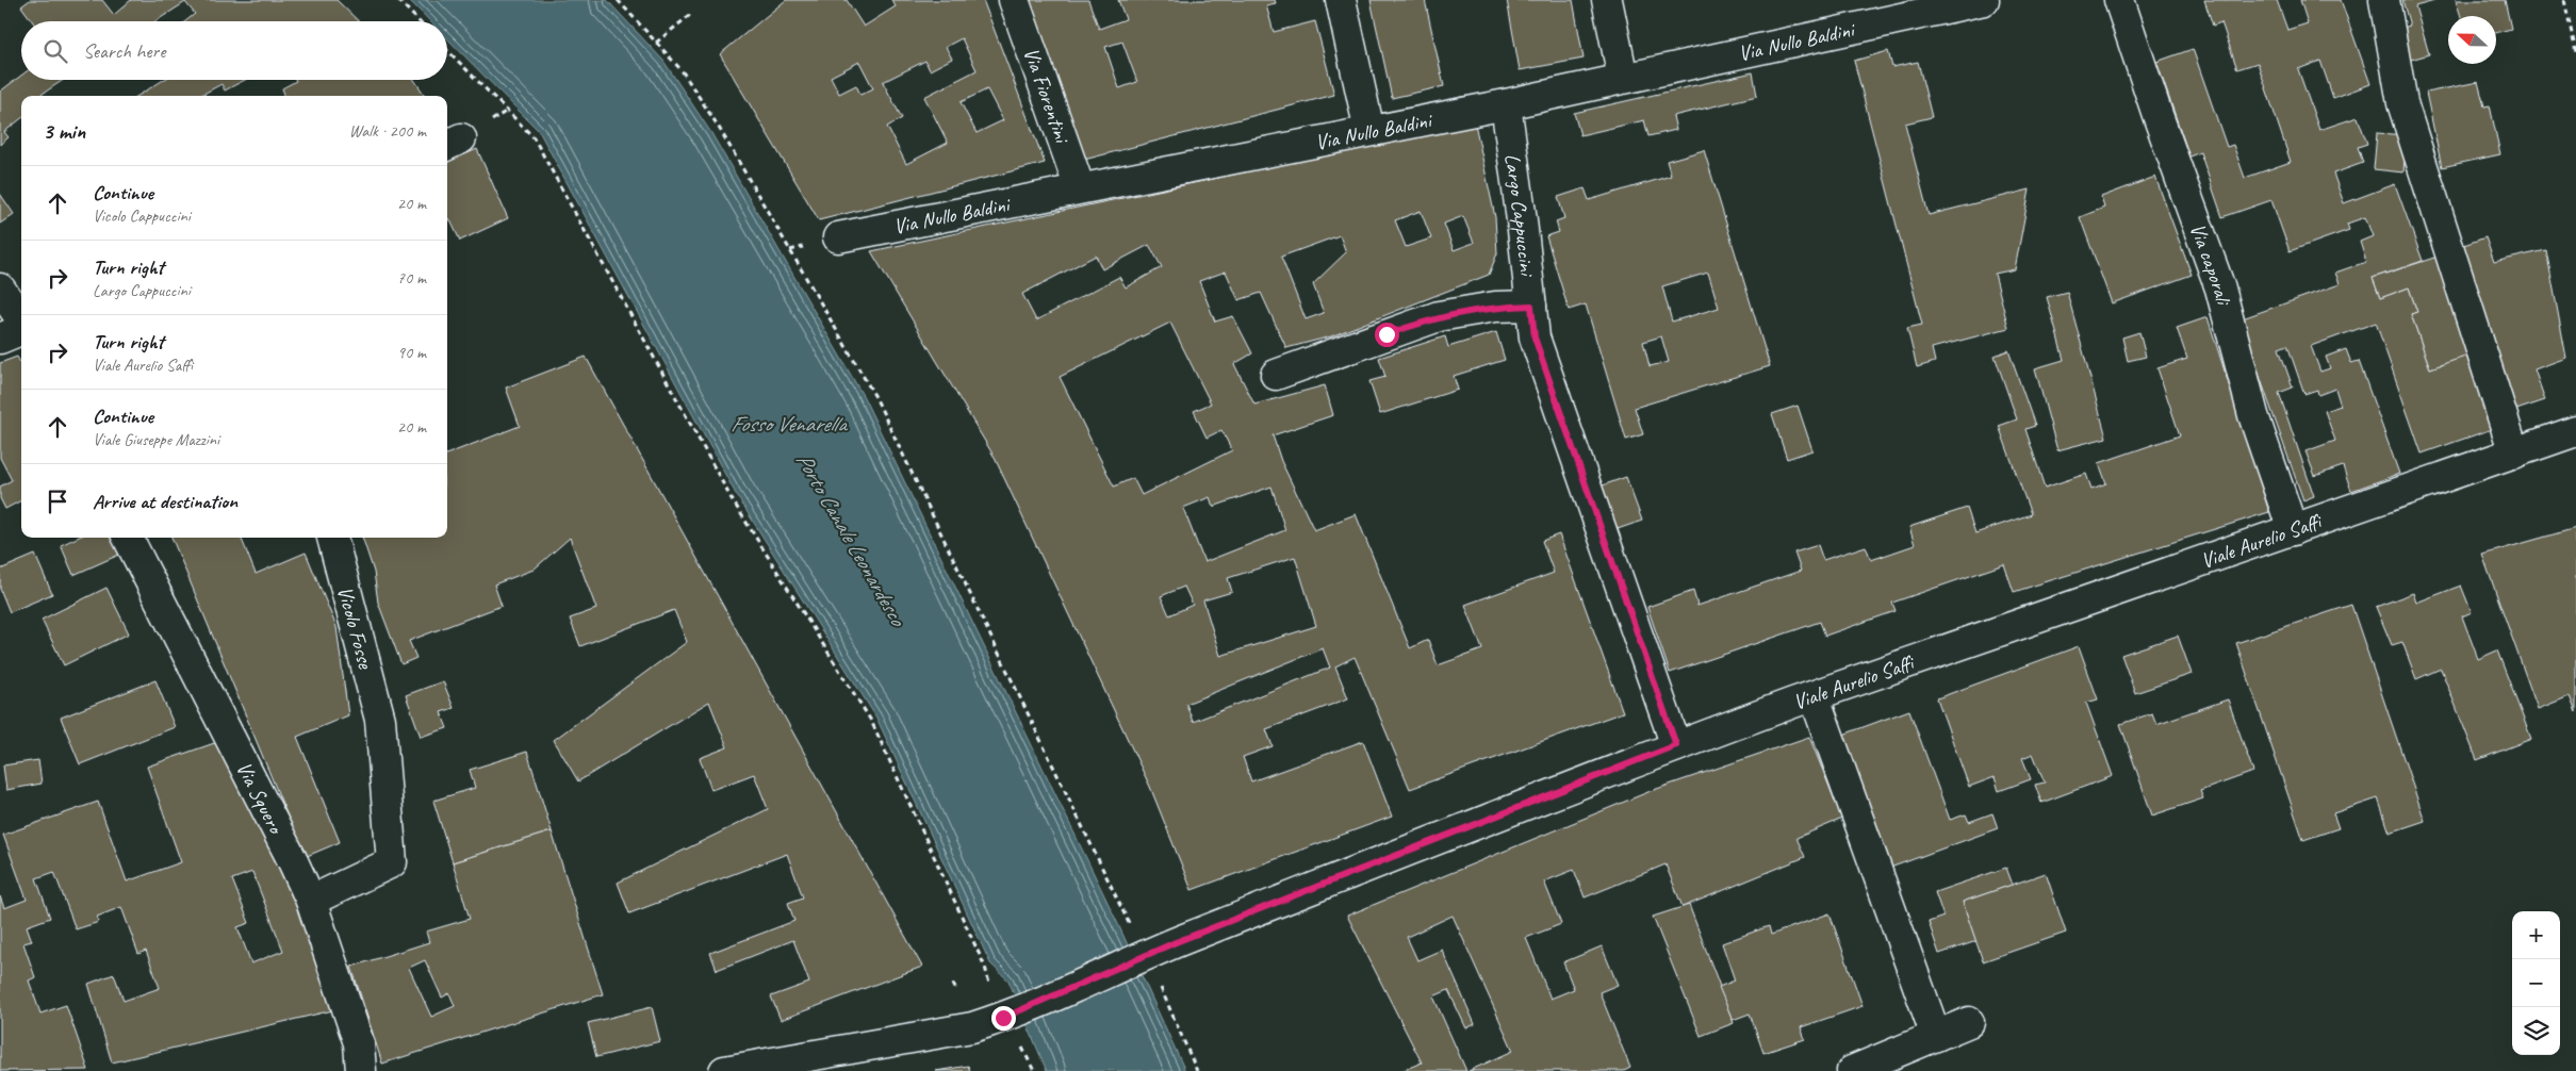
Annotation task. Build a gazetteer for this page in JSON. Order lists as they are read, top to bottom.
{
  "streets": {
    "street": [
      "Via Nullo Baldini",
      "Via Fiorentini",
      "Largo Cappuccini",
      "Via caporali",
      "Viale Aurelio Saffi",
      "Vicolo Fosse",
      "Via Squero"
    ]
  },
  "crossings": [
    ["Via Nullo Baldini", "Via Fiorentini"],
    ["Via Nullo Baldini", "Largo Cappuccini"],
    ["Largo Cappuccini", "Viale Aurelio Saffi"],
    ["Via caporali", "Viale Aurelio Saffi"],
    ["Vicolo Fosse", "Via Squero"]
  ],
  "water": ["Fosso Venarella", "Porto Canale Leonardesco"],
  "north": "left",
  "page": {
    "search": "Search here",
    "heading": ["3 min", "Walk · 200 m"],
    "list": [
      ["Continue", "Vicolo Cappuccini", "20 m"],
      ["Turn right", "Largo Cappuccini", "70 m"],
      ["Turn right", "Viale Aurelio Saffi", "90 m"],
      ["Continue", "Viale Giuseppe Mazzini", "20 m"],
      "Arrive at destination"
    ],
    "map_buttons": ["+", "−"]
  }
}
